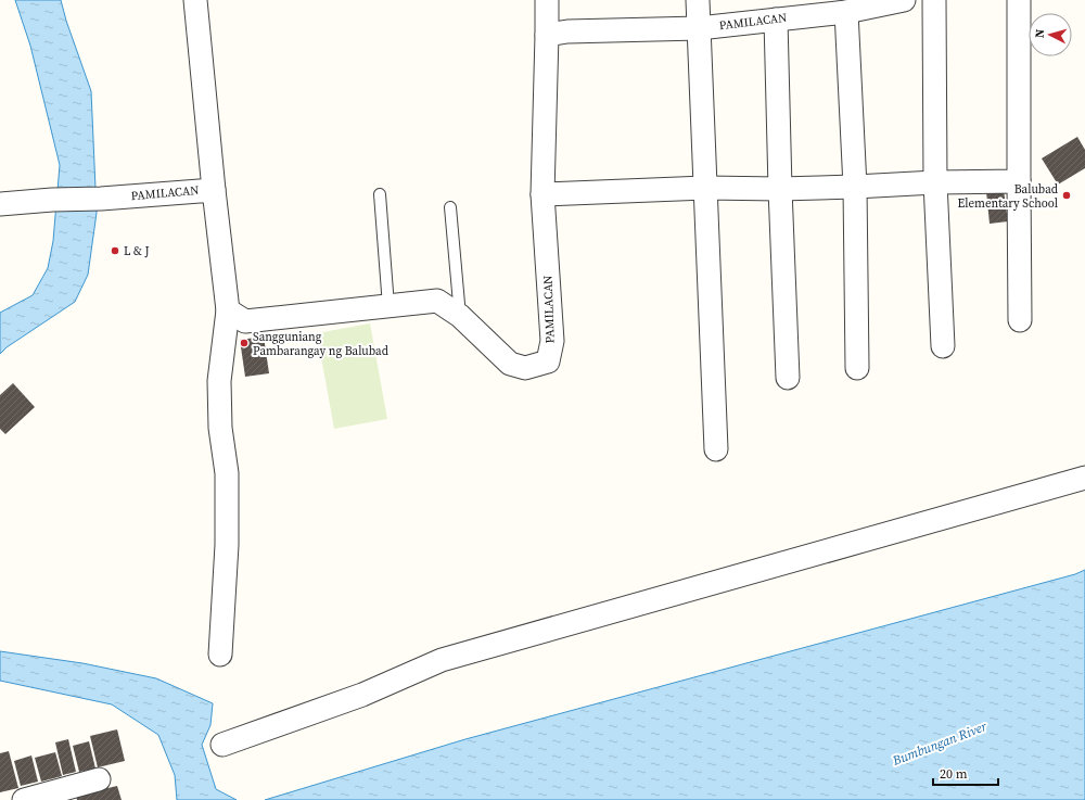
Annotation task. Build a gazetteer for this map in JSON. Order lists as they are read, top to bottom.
{
  "streets": {
    "street": ["PAMILACAN"]
  },
  "water": ["Bumbungan River"],
  "places": ["Balubad Elementary School", "L & J", "Sangguniang Pambarangay ng Balubad"],
  "scale_bar": "20 m",
  "north": "left"
}
